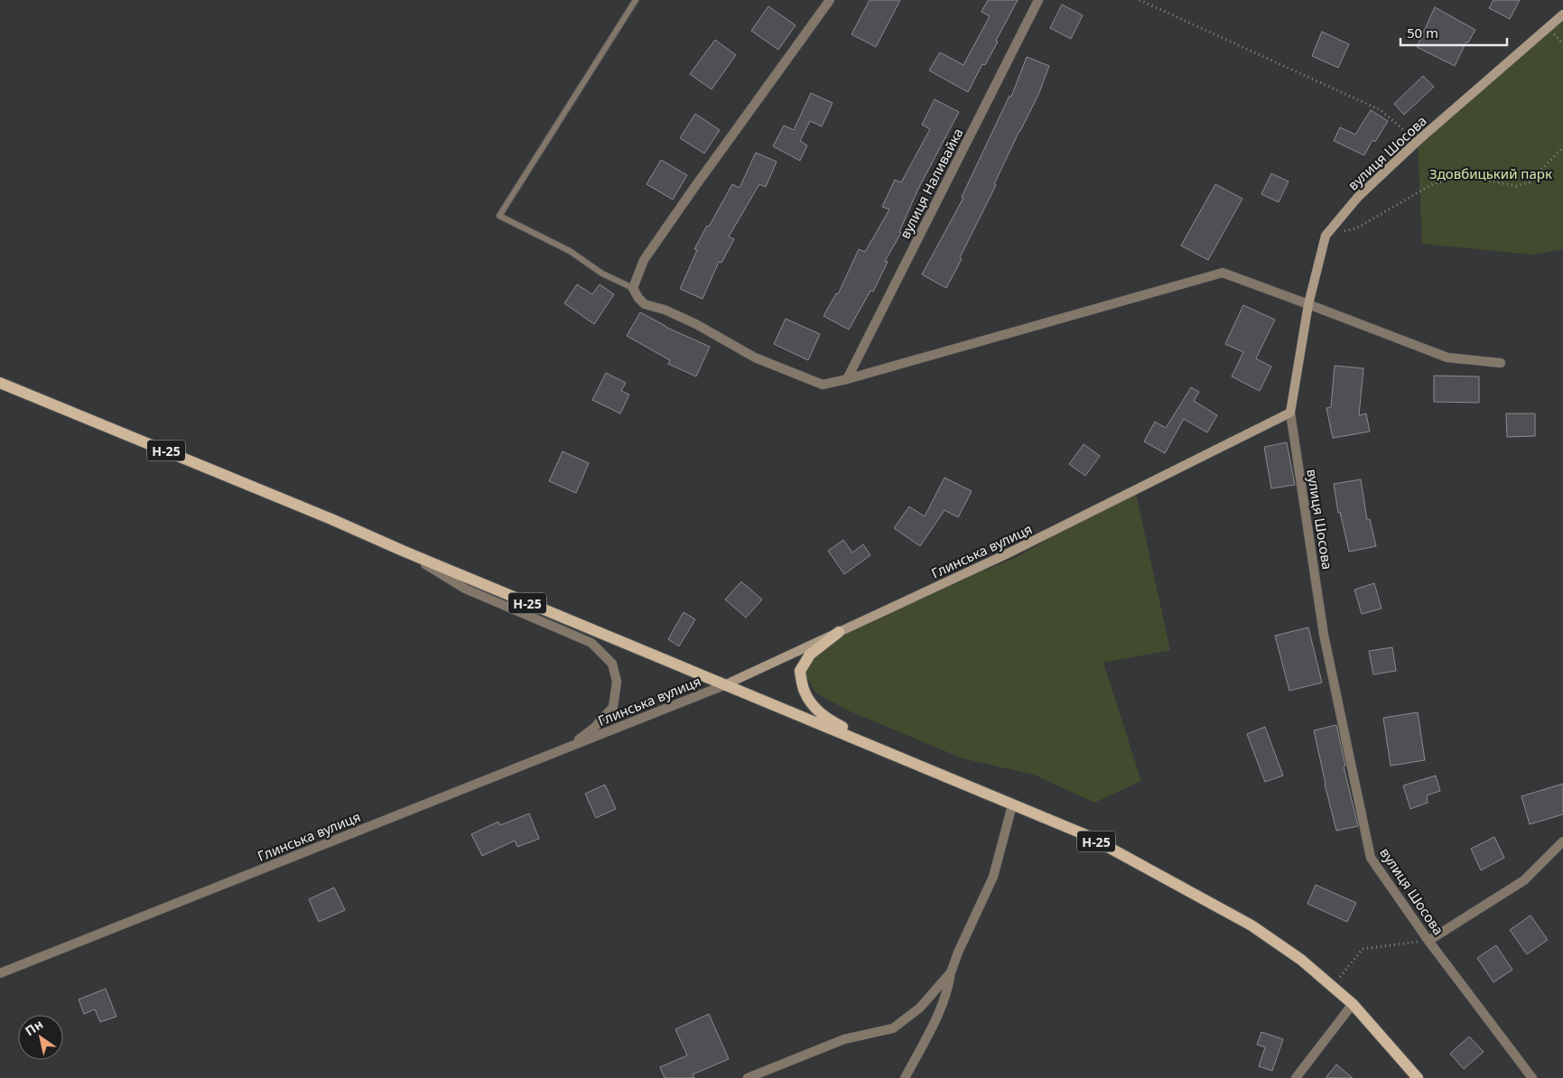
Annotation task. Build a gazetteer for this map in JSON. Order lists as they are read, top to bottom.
{
  "streets": {
    "main road": ["вулиця Шосова", "Н-25", "Глинська вулиця"],
    "street": ["вулиця Наливайка"]
  },
  "crossings": [
    ["вулиця Шосова", "Глинська вулиця"],
    ["Н-25", "Глинська вулиця"]
  ],
  "parks": ["Здовбицький парк"],
  "scale_bar": "50 m",
  "north": "top left"
}
